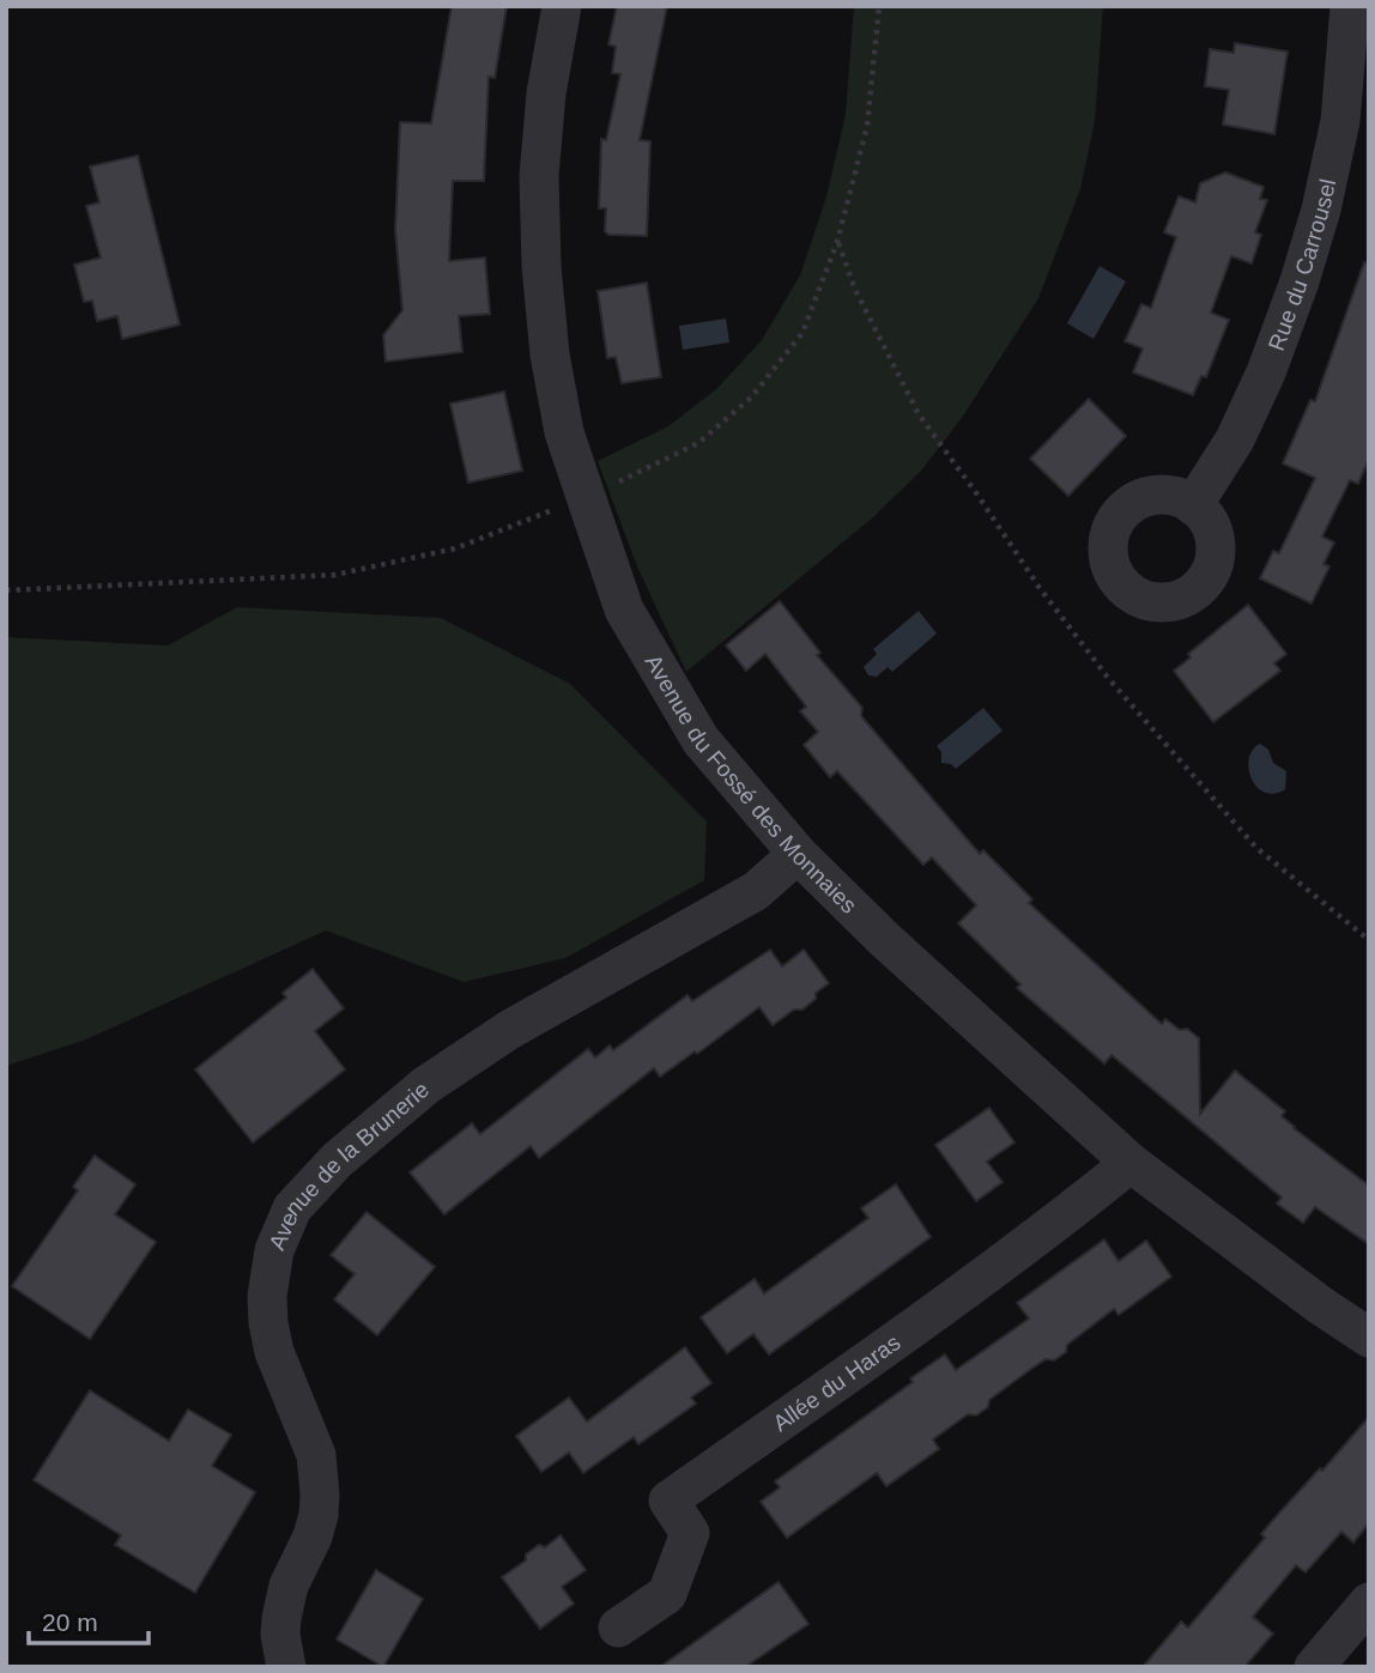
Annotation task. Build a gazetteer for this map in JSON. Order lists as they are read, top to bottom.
{
  "streets": {
    "street": [
      "Rue du Carrousel",
      "Avenue du Fossé des Monnaies",
      "Avenue de la Brunerie",
      "Allée du Haras"
    ]
  },
  "crossings": [
    ["Avenue du Fossé des Monnaies", "Avenue de la Brunerie"],
    ["Avenue du Fossé des Monnaies", "Allée du Haras"]
  ],
  "scale_bar": "20 m"
}
